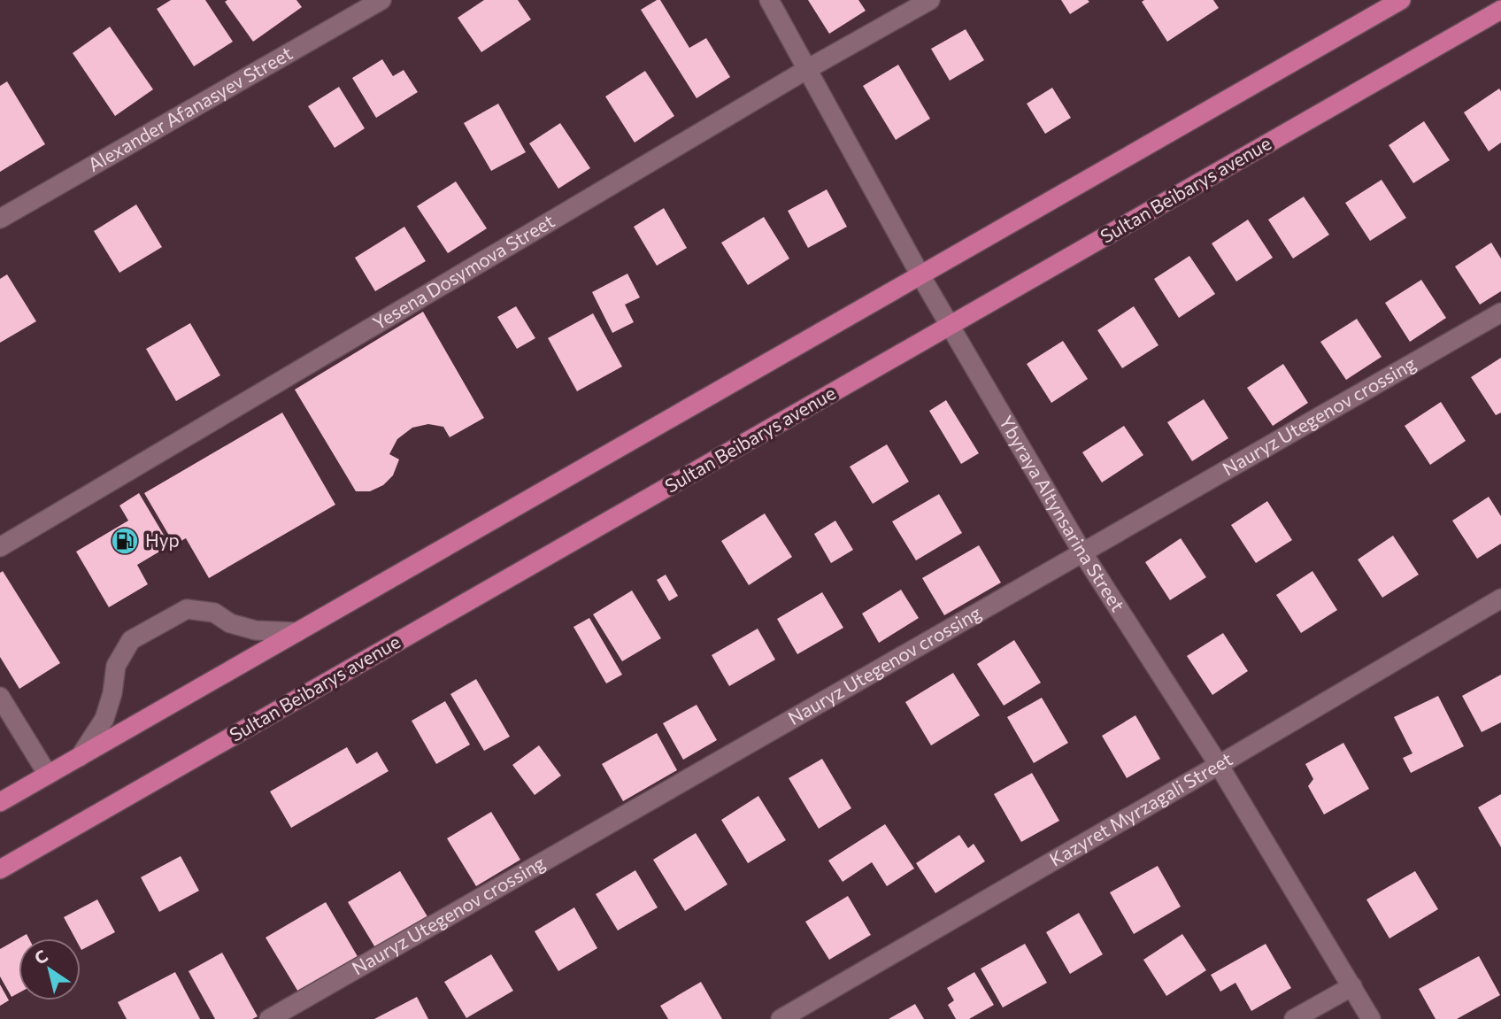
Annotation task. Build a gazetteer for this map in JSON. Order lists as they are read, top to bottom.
{
  "streets": {
    "main road": ["Sultan Beibarys avenue"],
    "street": [
      "Alexander Afanasyev Street",
      "Yesena Dosymova Street",
      "Nauryz Utegenov crossing",
      "Ybyraya Altynsarina Street",
      "Kazyret Myrzagali Street"
    ]
  },
  "crossings": [
    ["Sultan Beibarys avenue", "Ybyraya Altynsarina Street"],
    ["Yesena Dosymova Street", "Ybyraya Altynsarina Street"],
    ["Nauryz Utegenov crossing", "Ybyraya Altynsarina Street"],
    ["Ybyraya Altynsarina Street", "Kazyret Myrzagali Street"]
  ],
  "places": {
    "fuel station": ["Нур"]
  },
  "north": "top left"
}
